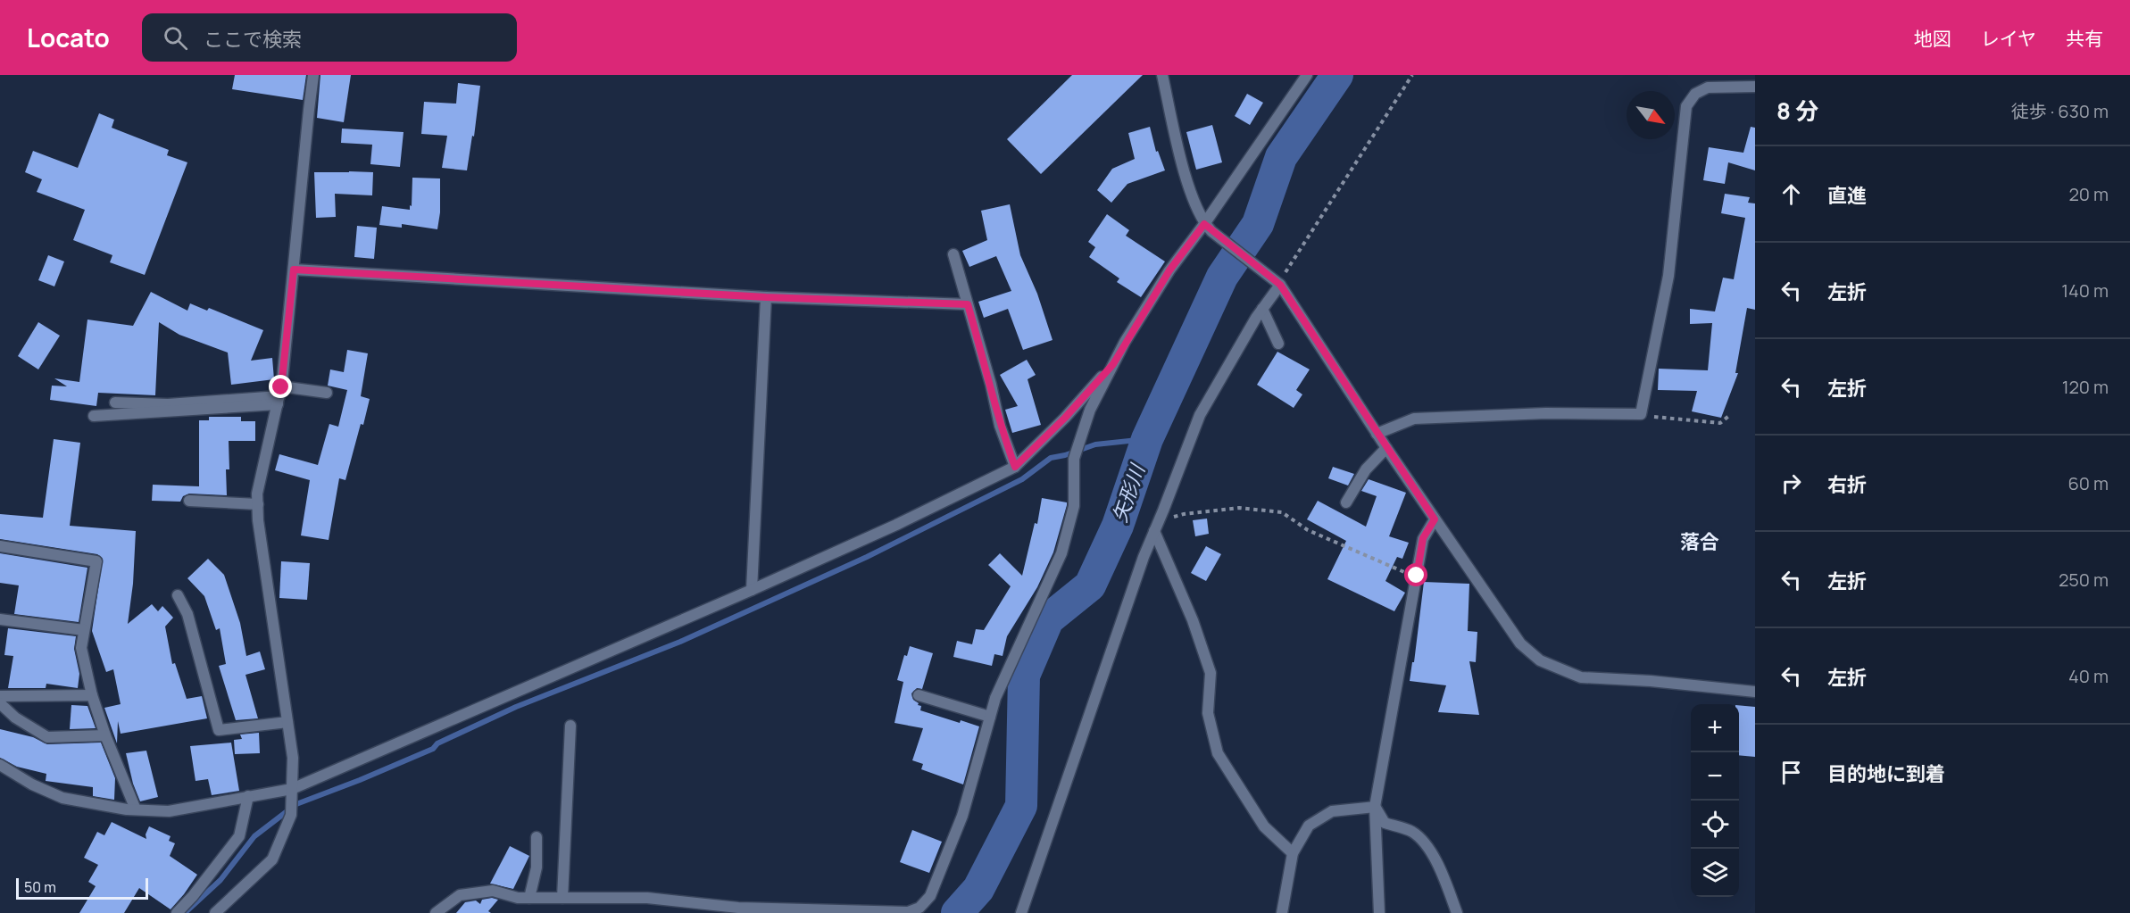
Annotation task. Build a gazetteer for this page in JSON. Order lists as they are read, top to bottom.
{
  "districts": ["落合"],
  "water": ["矢形川"],
  "scale_bar": "50 m",
  "north": "bottom right",
  "page": {
    "header": "Locato",
    "search": "ここで検索",
    "nav": ["地図", "レイヤ", "共有"],
    "heading": ["8 分", "徒歩 · 630 m"],
    "list": [
      ["直進", "20 m"],
      ["左折", "140 m"],
      ["左折", "120 m"],
      ["右折", "60 m"],
      ["左折", "250 m"],
      ["左折", "40 m"],
      "目的地に到着"
    ],
    "map_buttons": ["+", "−"],
    "scale": "50 m"
  }
}
